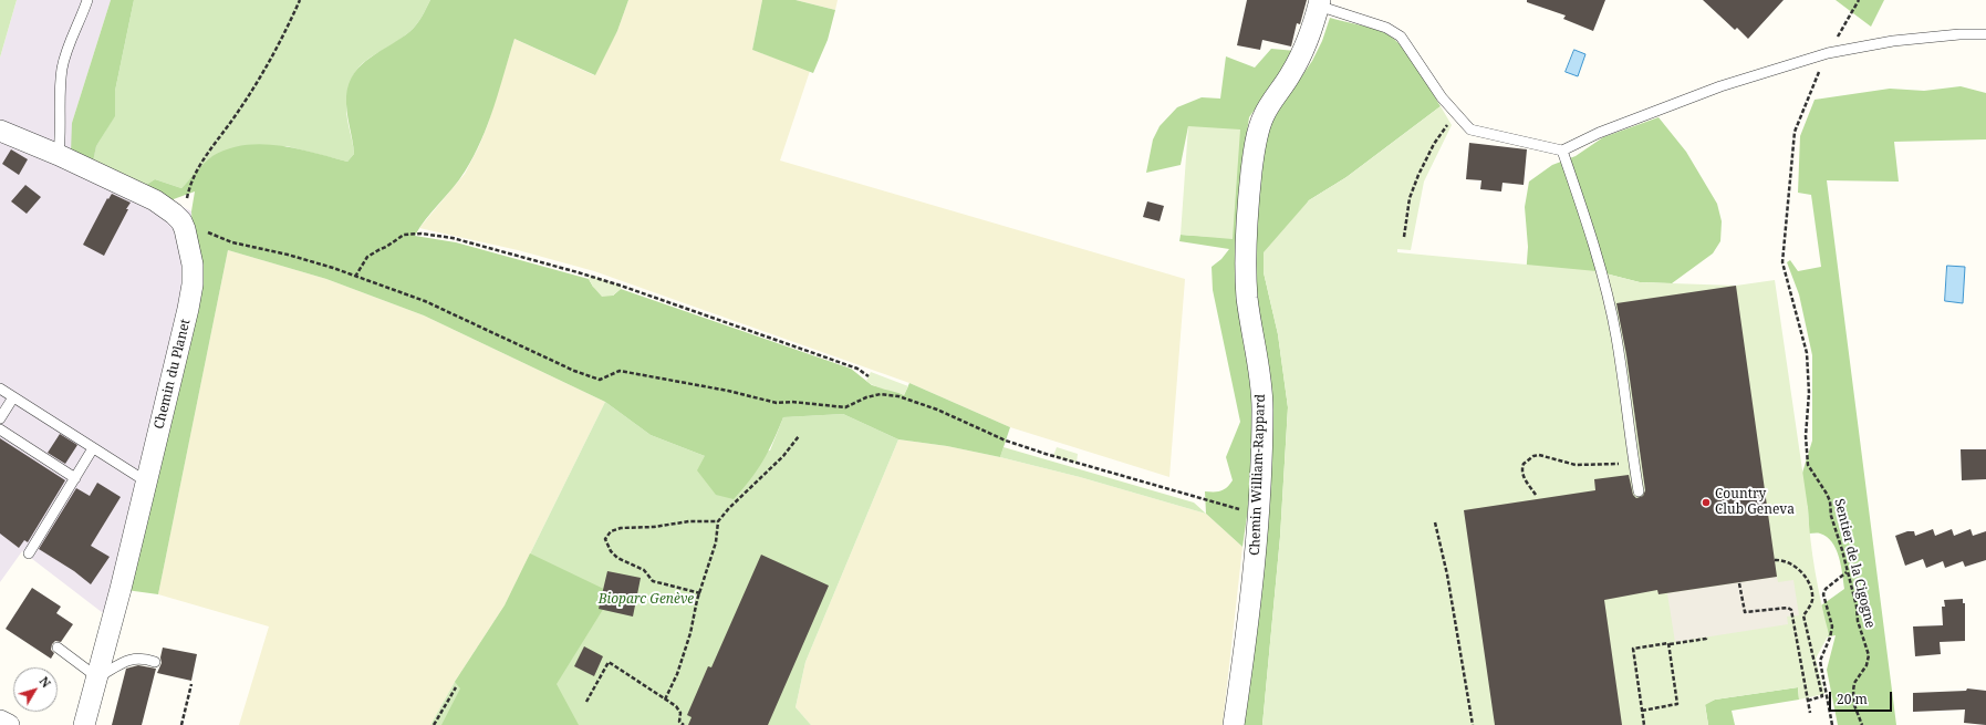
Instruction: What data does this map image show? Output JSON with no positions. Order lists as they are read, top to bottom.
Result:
{
  "streets": {
    "street": ["Chemin du Planet", "Chemin William-Rappard"],
    "path": ["Sentier de la Cigogne"]
  },
  "parks": ["Bioparc Genève"],
  "places": ["Country Club Geneva"],
  "scale_bar": "20 m",
  "north": "top right"
}
